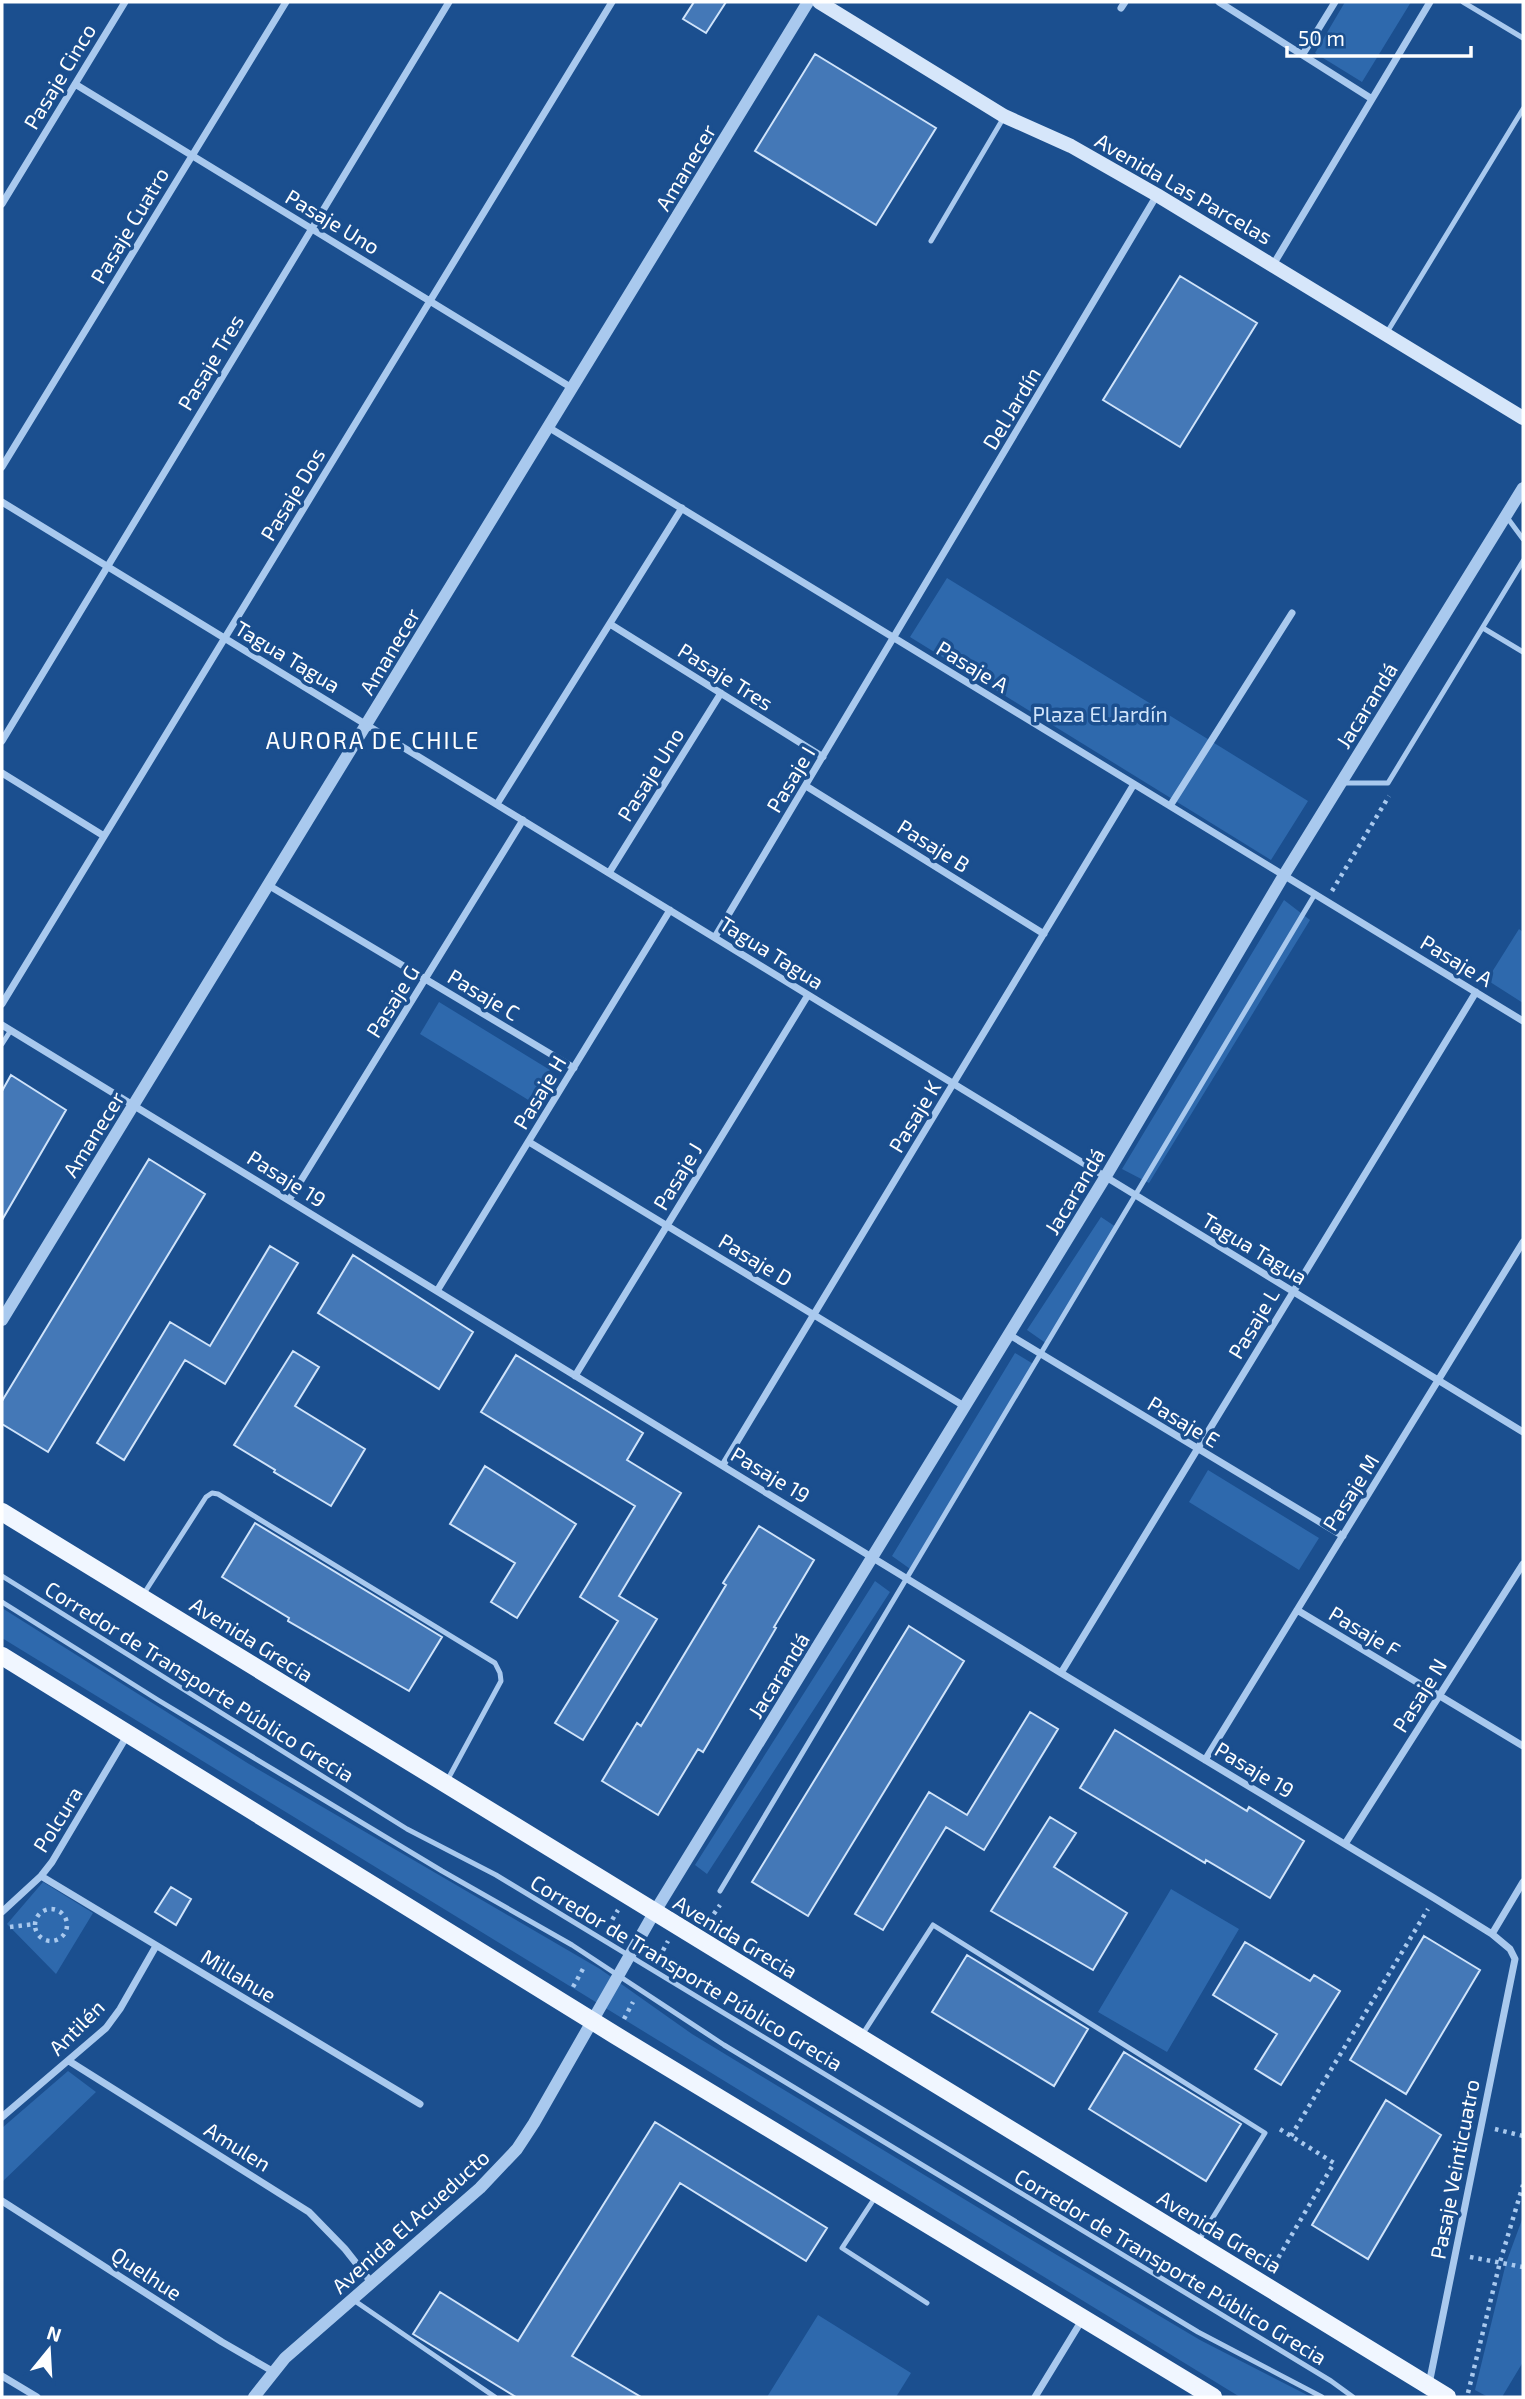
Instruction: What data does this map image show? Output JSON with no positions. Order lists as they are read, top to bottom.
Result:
{
  "streets": {
    "main road": ["Avenida Las Parcelas", "Avenida Grecia"],
    "street": [
      "Pasaje Cinco",
      "Amanecer",
      "Pasaje Uno",
      "Pasaje Cuatro",
      "Pasaje Tres",
      "Del Jardín",
      "Pasaje Dos",
      "Tagua Tagua",
      "Pasaje A",
      "Jacarandá",
      "Pasaje I",
      "Pasaje B",
      "Pasaje C",
      "Pasaje G",
      "Pasaje H",
      "Pasaje K",
      "Pasaje J",
      "Pasaje 19",
      "Pasaje D",
      "Pasaje L",
      "Pasaje E",
      "Pasaje M",
      "Pasaje F",
      "Pasaje N",
      "Polcura",
      "Millahue",
      "Antilén",
      "Amulen",
      "Pasaje Veinticuatro",
      "Avenida El Acueducto",
      "Quelhue"
    ],
    "lane": ["Corredor de Transporte Público Grecia"]
  },
  "crossings": [
    ["Pasaje Cinco", "Pasaje Uno"],
    ["Amanecer", "Pasaje Uno"],
    ["Amanecer", "Tagua Tagua"],
    ["Amanecer", "Pasaje A"],
    ["Amanecer", "Pasaje C"],
    ["Amanecer", "Pasaje 19"],
    ["Avenida Las Parcelas", "Del Jardín"],
    ["Pasaje Uno", "Pasaje Cuatro"],
    ["Pasaje Uno", "Pasaje Tres"],
    ["Pasaje Uno", "Pasaje Dos"],
    ["Pasaje Uno", "Tagua Tagua"],
    ["Pasaje Tres", "Tagua Tagua"],
    ["Pasaje Tres", "Pasaje I"],
    ["Del Jardín", "Pasaje A"],
    ["Del Jardín", "Pasaje I"],
    ["Pasaje Dos", "Tagua Tagua"],
    ["Tagua Tagua", "Jacarandá"],
    ["Tagua Tagua", "Pasaje I"],
    ["Tagua Tagua", "Pasaje G"],
    ["Tagua Tagua", "Pasaje H"],
    ["Tagua Tagua", "Pasaje K"],
    ["Tagua Tagua", "Pasaje J"],
    ["Tagua Tagua", "Pasaje L"],
    ["Tagua Tagua", "Pasaje M"],
    ["Pasaje A", "Jacarandá"],
    ["Pasaje A", "Pasaje I"],
    ["Pasaje A", "Pasaje K"],
    ["Pasaje A", "Pasaje L"],
    ["Jacarandá", "Pasaje 19"],
    ["Jacarandá", "Pasaje D"],
    ["Jacarandá", "Pasaje E"],
    ["Jacarandá", "Avenida Grecia"],
    ["Jacarandá", "Avenida El Acueducto"],
    ["Pasaje I", "Pasaje B"],
    ["Pasaje B", "Pasaje K"],
    ["Pasaje C", "Pasaje G"],
    ["Pasaje C", "Pasaje H"],
    ["Pasaje G", "Pasaje 19"],
    ["Pasaje H", "Pasaje 19"],
    ["Pasaje H", "Pasaje D"],
    ["Pasaje K", "Pasaje 19"],
    ["Pasaje K", "Pasaje D"],
    ["Pasaje J", "Pasaje 19"],
    ["Pasaje J", "Pasaje D"],
    ["Pasaje 19", "Pasaje L"],
    ["Pasaje 19", "Pasaje M"],
    ["Pasaje 19", "Pasaje N"],
    ["Pasaje 19", "Pasaje Veinticuatro"],
    ["Pasaje L", "Pasaje E"],
    ["Pasaje E", "Pasaje M"],
    ["Pasaje M", "Pasaje F"],
    ["Pasaje F", "Pasaje N"],
    ["Avenida Grecia", "Pasaje Veinticuatro"],
    ["Avenida Grecia", "Avenida El Acueducto"],
    ["Corredor de Transporte Público Grecia", "Avenida El Acueducto"],
    ["Polcura", "Millahue"],
    ["Millahue", "Antilén"],
    ["Antilén", "Amulen"],
    ["Amulen", "Avenida El Acueducto"],
    ["Avenida El Acueducto", "Quelhue"]
  ],
  "districts": ["AURORA DE CHILE"],
  "parks": ["Plaza El Jardín"],
  "scale_bar": "50 m",
  "north": "top"
}
